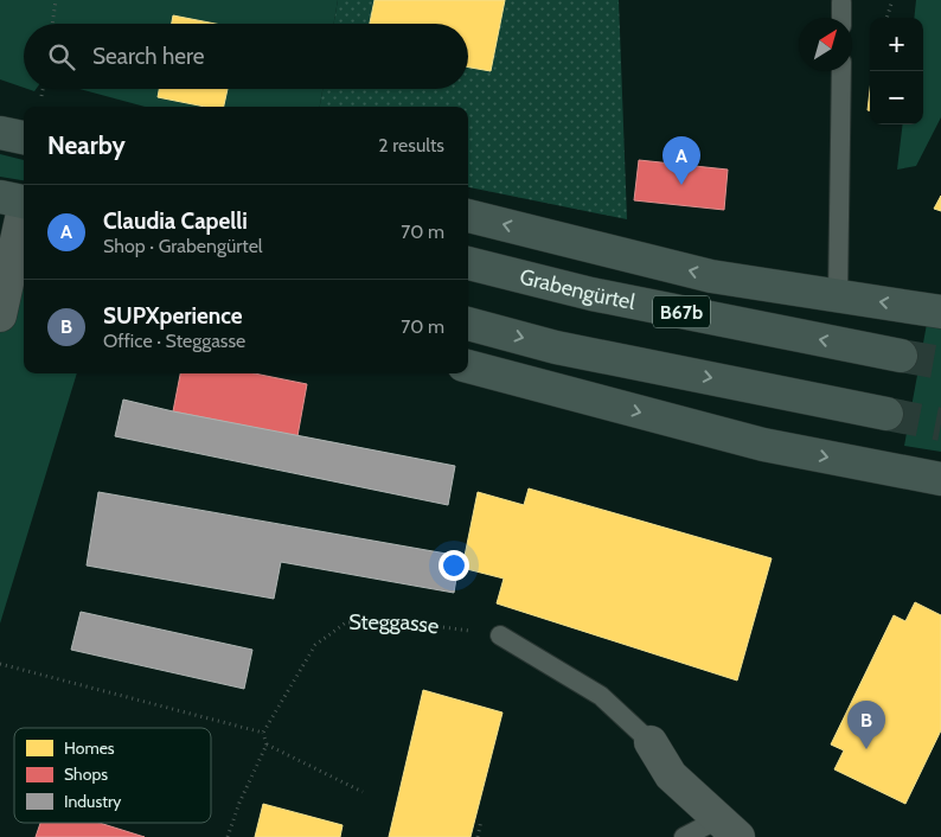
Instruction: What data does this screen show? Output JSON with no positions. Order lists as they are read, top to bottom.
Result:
{
  "streets": {
    "main road": ["Grabengürtel", "B67b"],
    "path": ["Steggasse"]
  },
  "legend": ["Homes", "Shops", "Industry"],
  "north": "top right",
  "page": {
    "map_buttons": ["+", "−"],
    "search": "Search here",
    "heading": ["Nearby", "2 results"],
    "pins": ["A", "B"],
    "list": [
      {
        "mark": "A",
        "name": "Claudia Capelli",
        "note": "Shop · Grabengürtel",
        "value": "70 m"
      },
      {
        "mark": "B",
        "name": "SUPXperience",
        "note": "Office · Steggasse",
        "value": "70 m"
      }
    ]
  }
}
